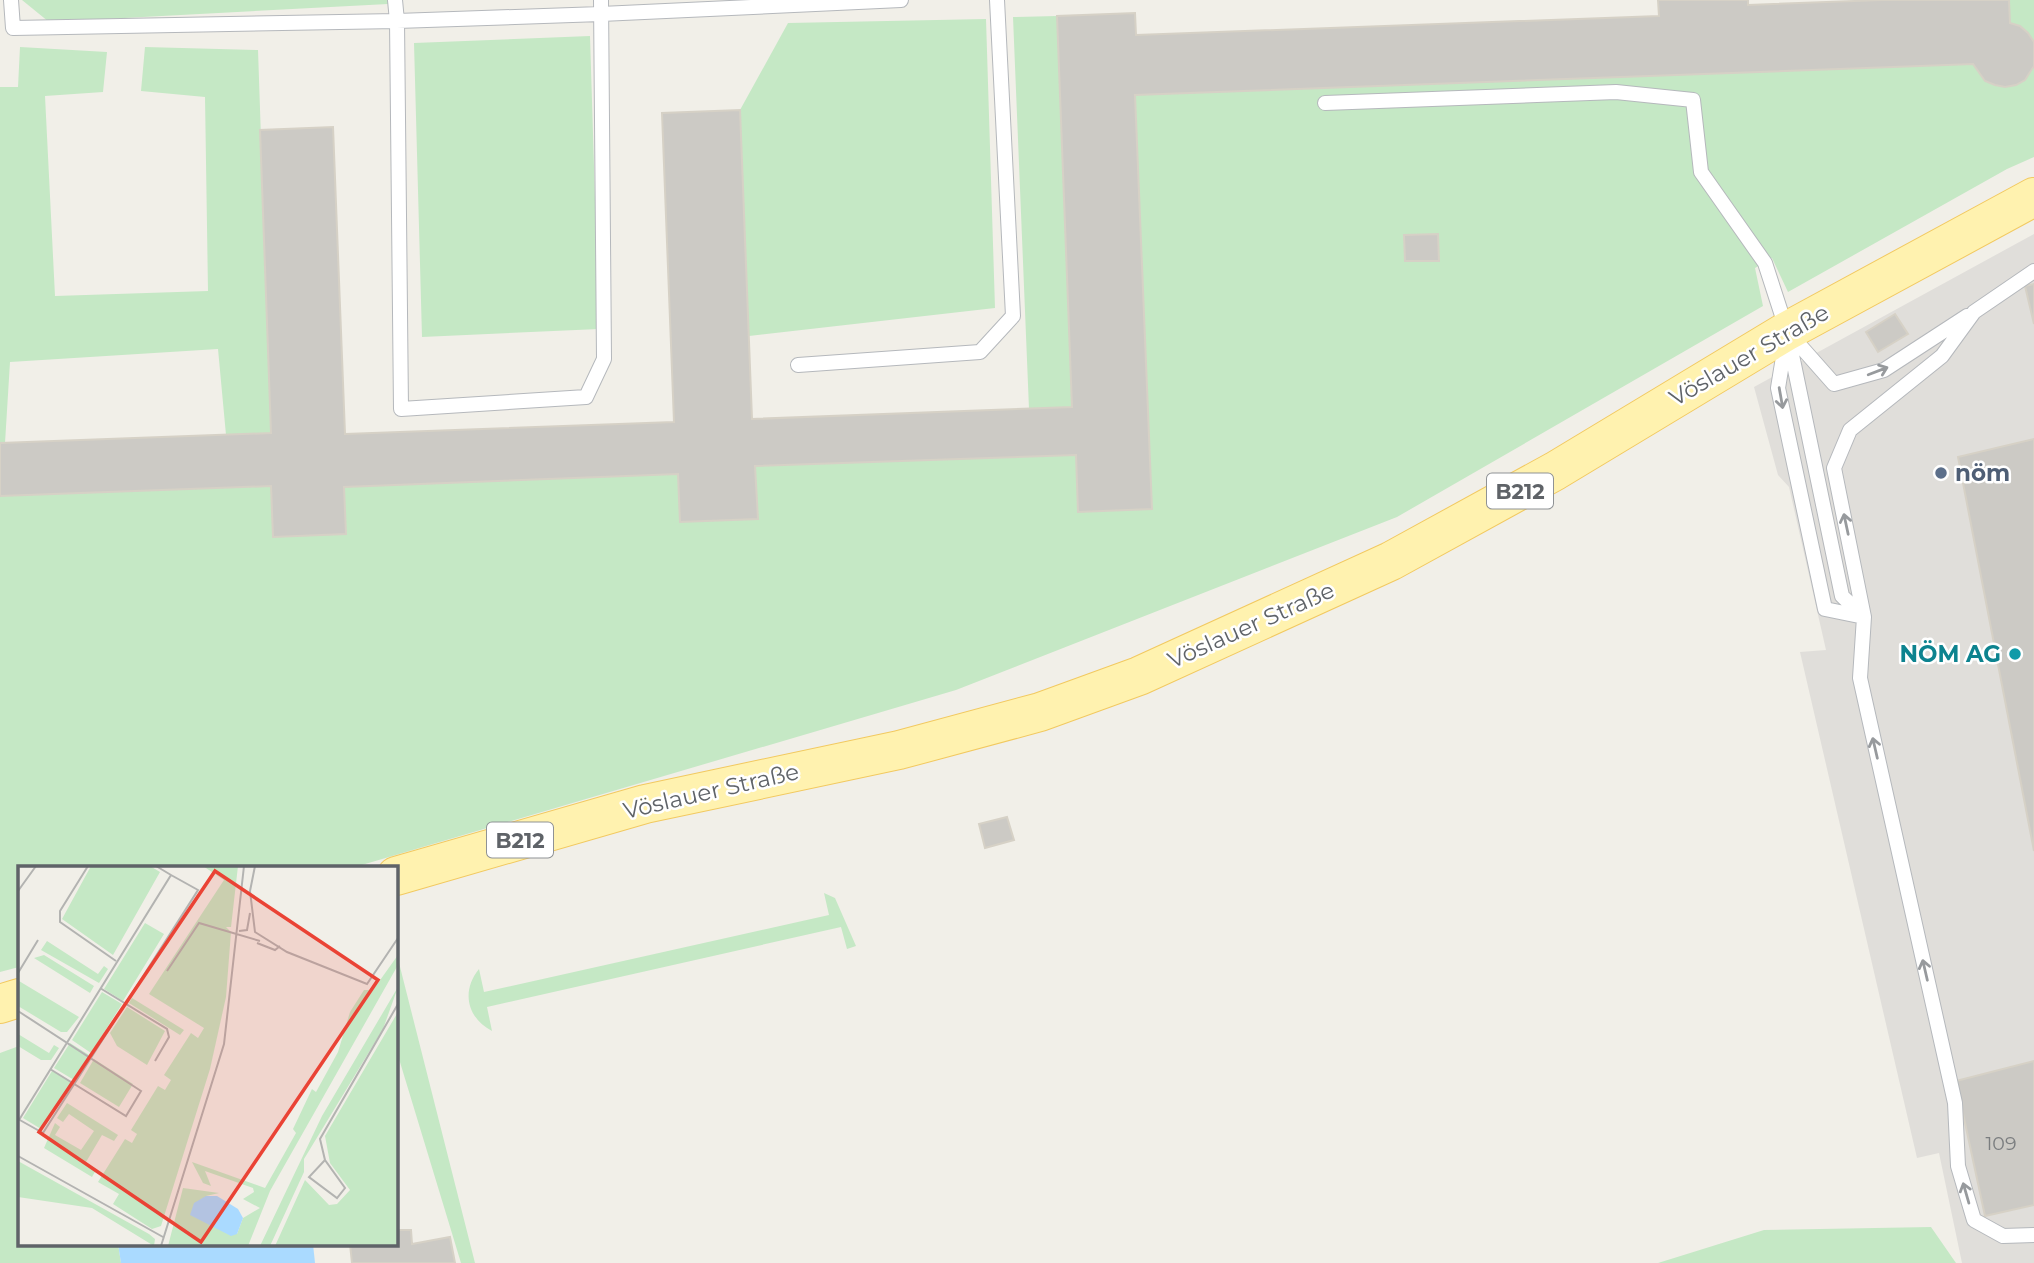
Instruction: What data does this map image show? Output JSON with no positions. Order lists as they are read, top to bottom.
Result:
{
  "streets": {
    "main road": ["Vöslauer Straße", "B212"]
  },
  "places": ["nöm", "NÖM AG"],
  "house_numbers": ["109"]
}
